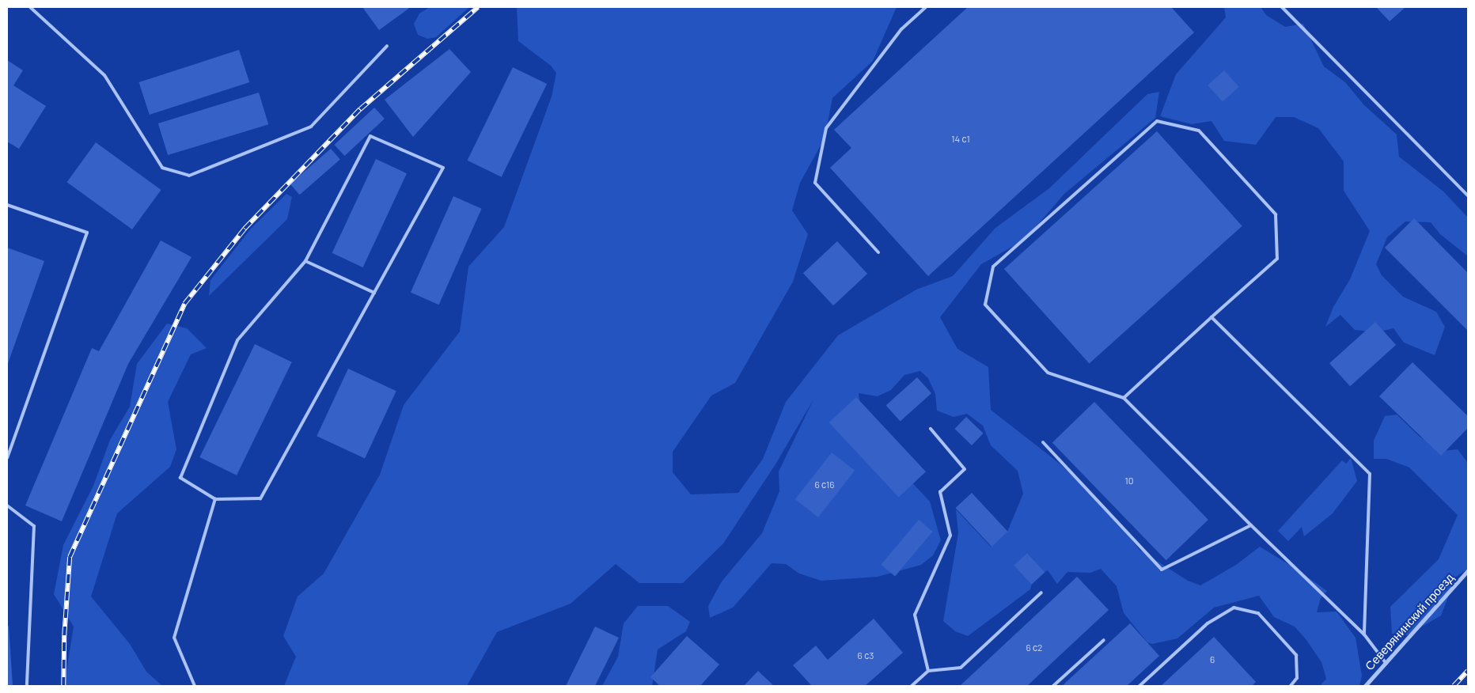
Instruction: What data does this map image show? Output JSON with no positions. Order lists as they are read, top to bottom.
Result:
{
  "streets": {
    "street": ["Северянинский проезд"]
  },
  "house_numbers": [
    "14 с1",
    "10",
    "6 с16",
    "6 с2",
    "6 с3",
    "6"
  ]
}
